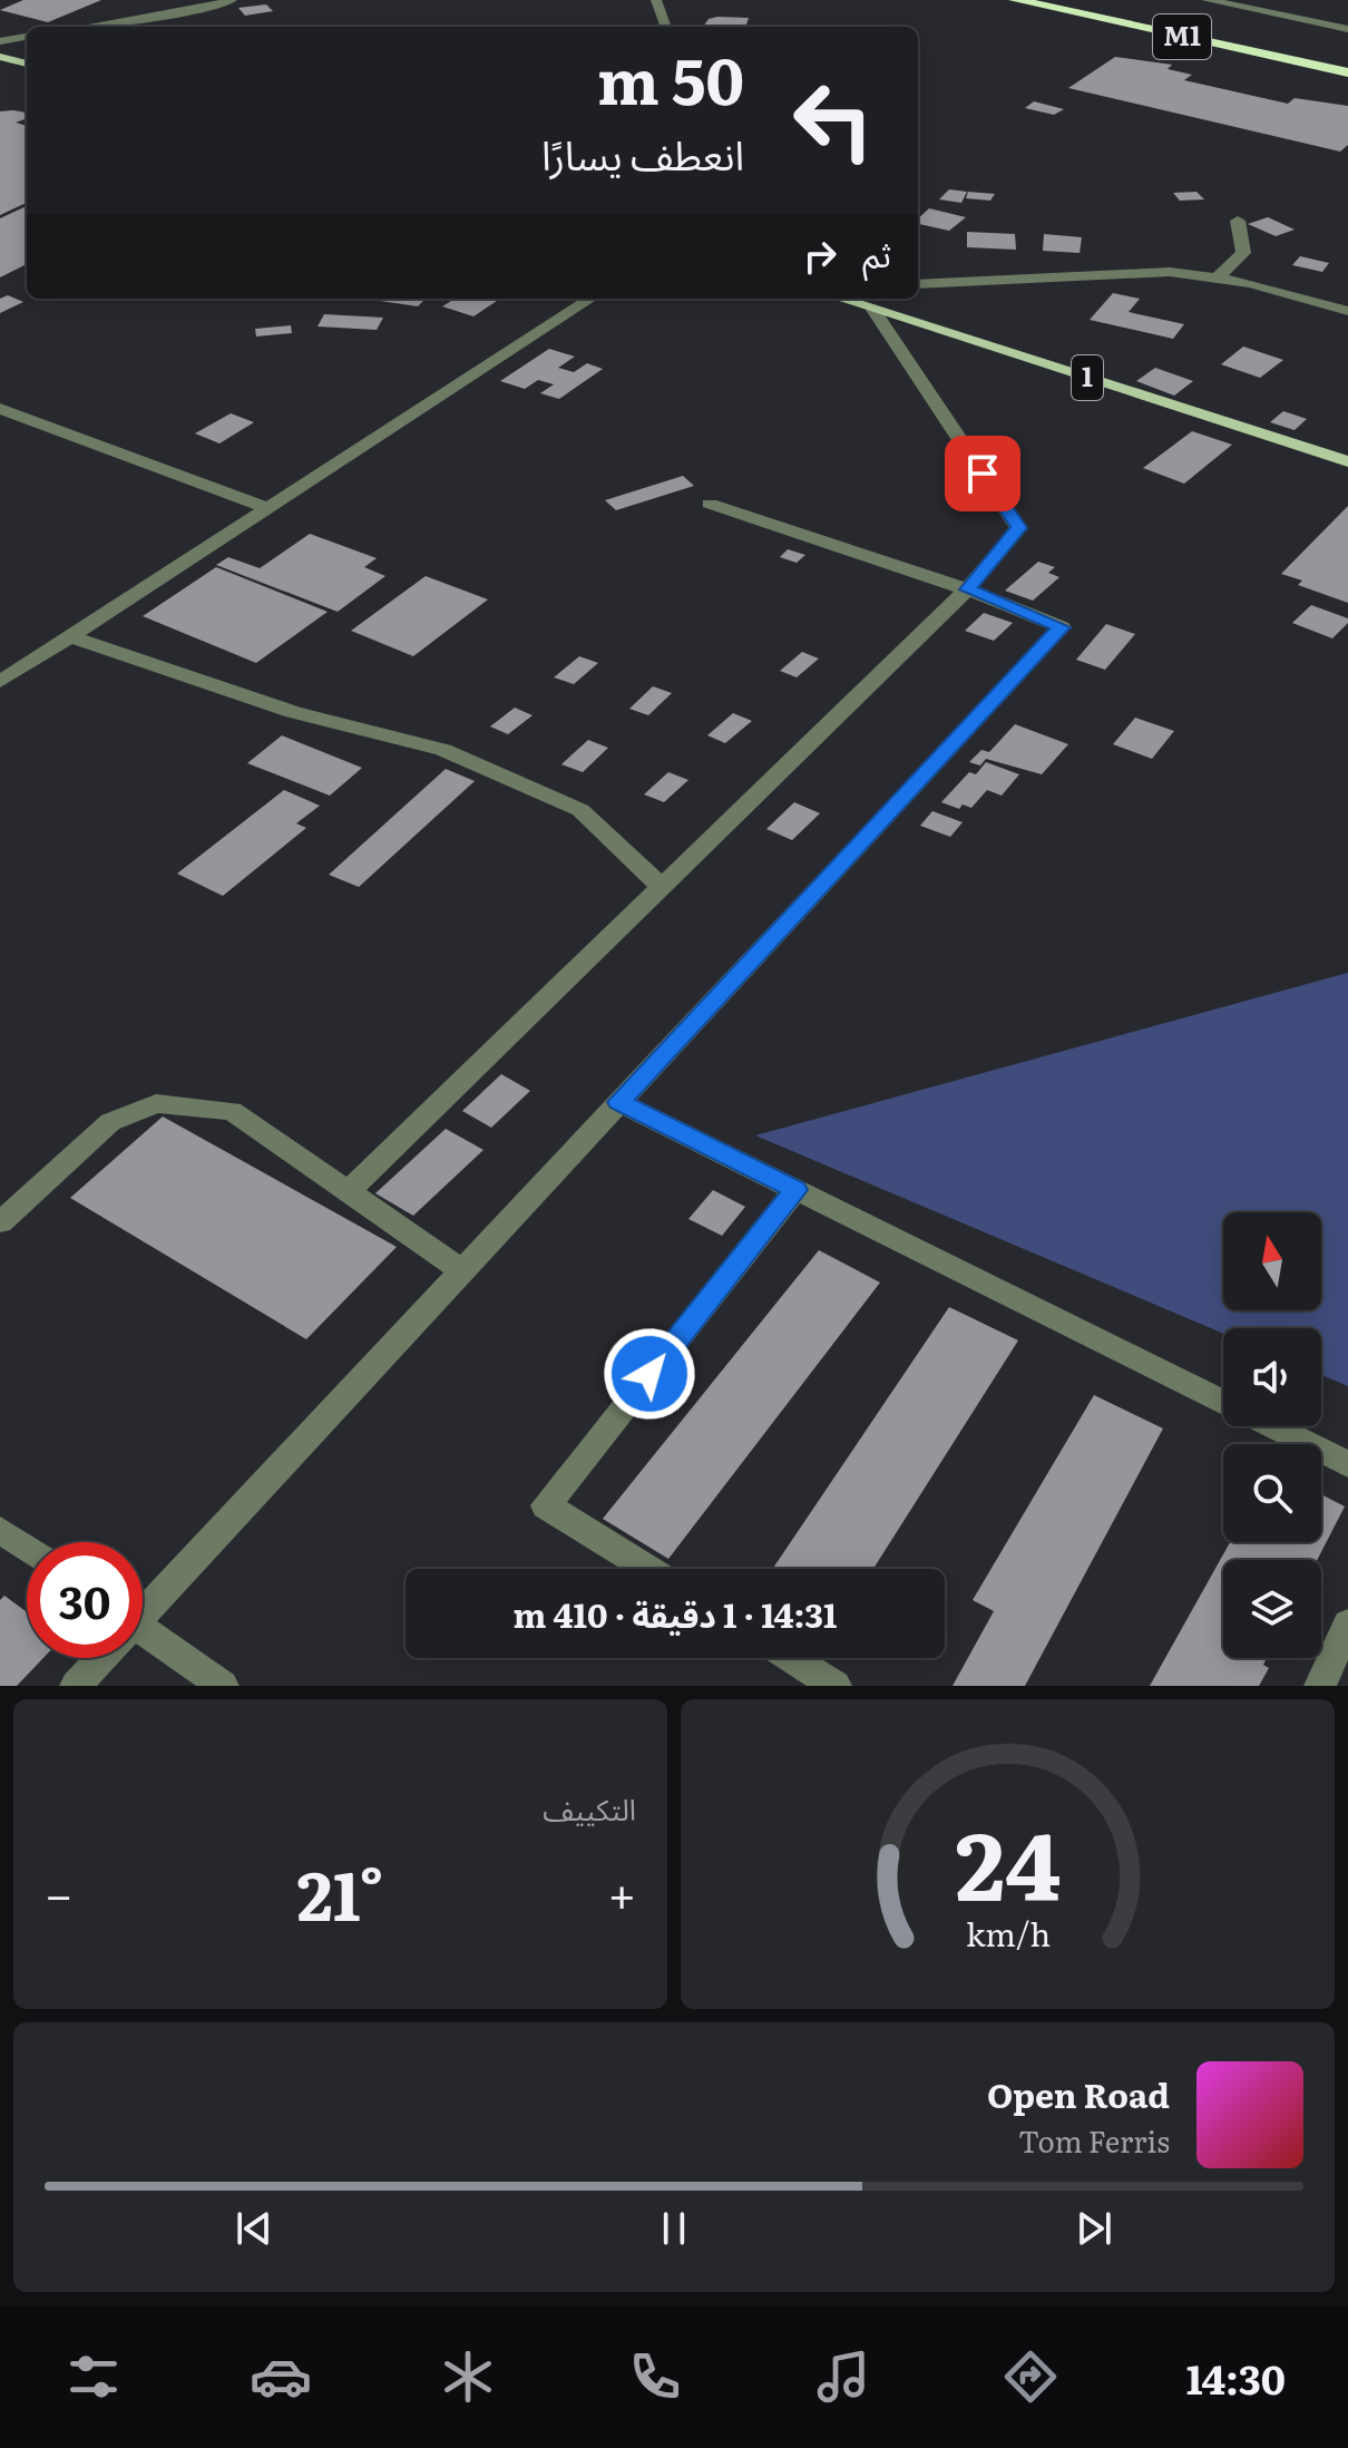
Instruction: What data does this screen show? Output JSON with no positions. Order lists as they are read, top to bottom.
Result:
{
  "streets": {
    "highway": ["M1"],
    "main road": ["1"]
  },
  "north": "top",
  "page": {
    "turn": ["50 m", "انعطف يسارًا"],
    "then": "ثم",
    "limit": "30",
    "trip": "14:31 · 1 دقيقة · 410 m",
    "tile": "التكييف",
    "heat": ["−", "21°", "+"],
    "song": ["Open Road", "Tom Ferris"],
    "tabs": "14:30",
    "gauge": ["24", "km/h"]
  }
}
